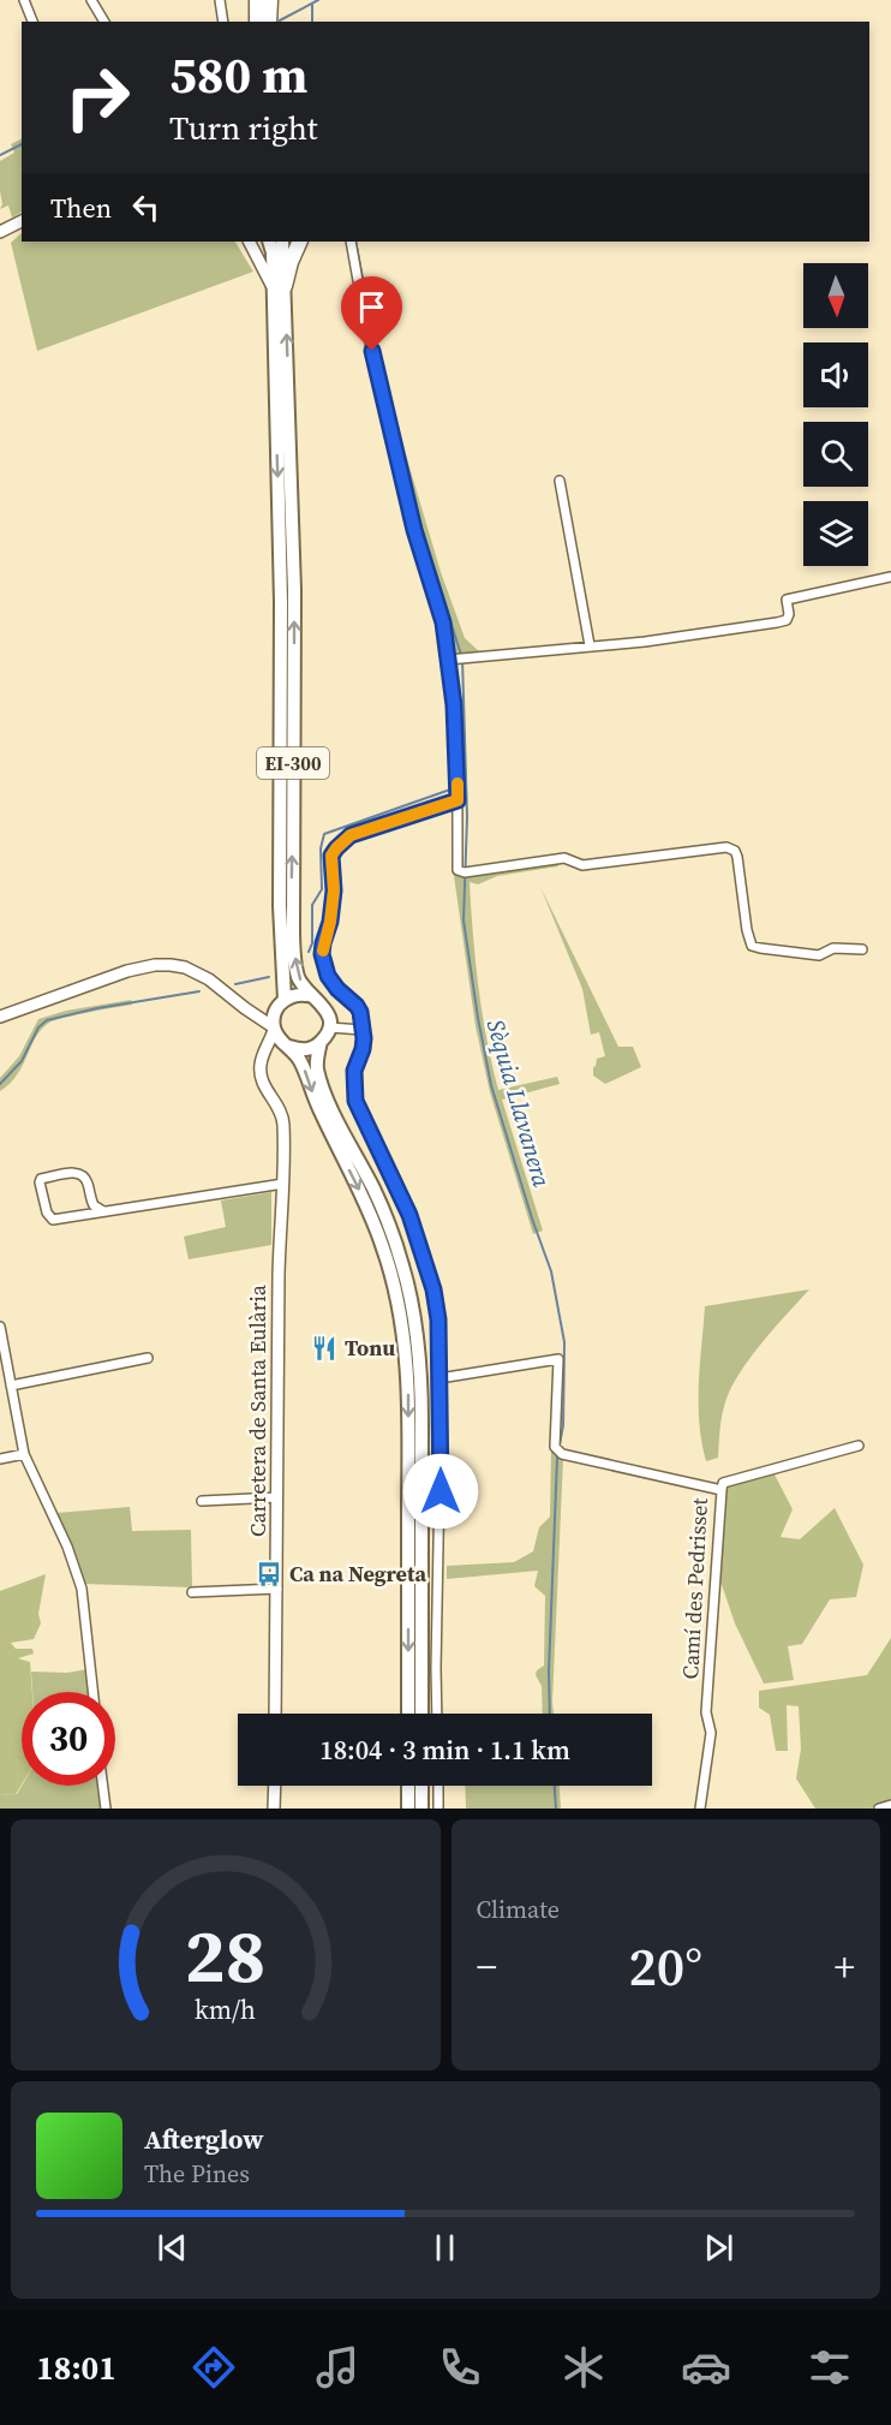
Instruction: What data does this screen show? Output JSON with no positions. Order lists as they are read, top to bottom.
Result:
{
  "streets": {
    "highway": ["EI-300"],
    "street": ["Carretera de Santa Eulària", "Camí des Pedrisset"]
  },
  "water": ["Sèquia Llavanera"],
  "places": {
    "restaurant": ["Tonu"],
    "bus stop": ["Ca na Negreta"]
  },
  "north": "bottom",
  "page": {
    "turn": ["580 m", "Turn right"],
    "then": "Then",
    "limit": "30",
    "trip": "18:04 · 3 min · 1.1 km",
    "tile": "Climate",
    "heat": ["−", "20°", "+"],
    "song": ["Afterglow", "The Pines"],
    "tabs": "18:01",
    "gauge": ["28", "km/h"]
  }
}
